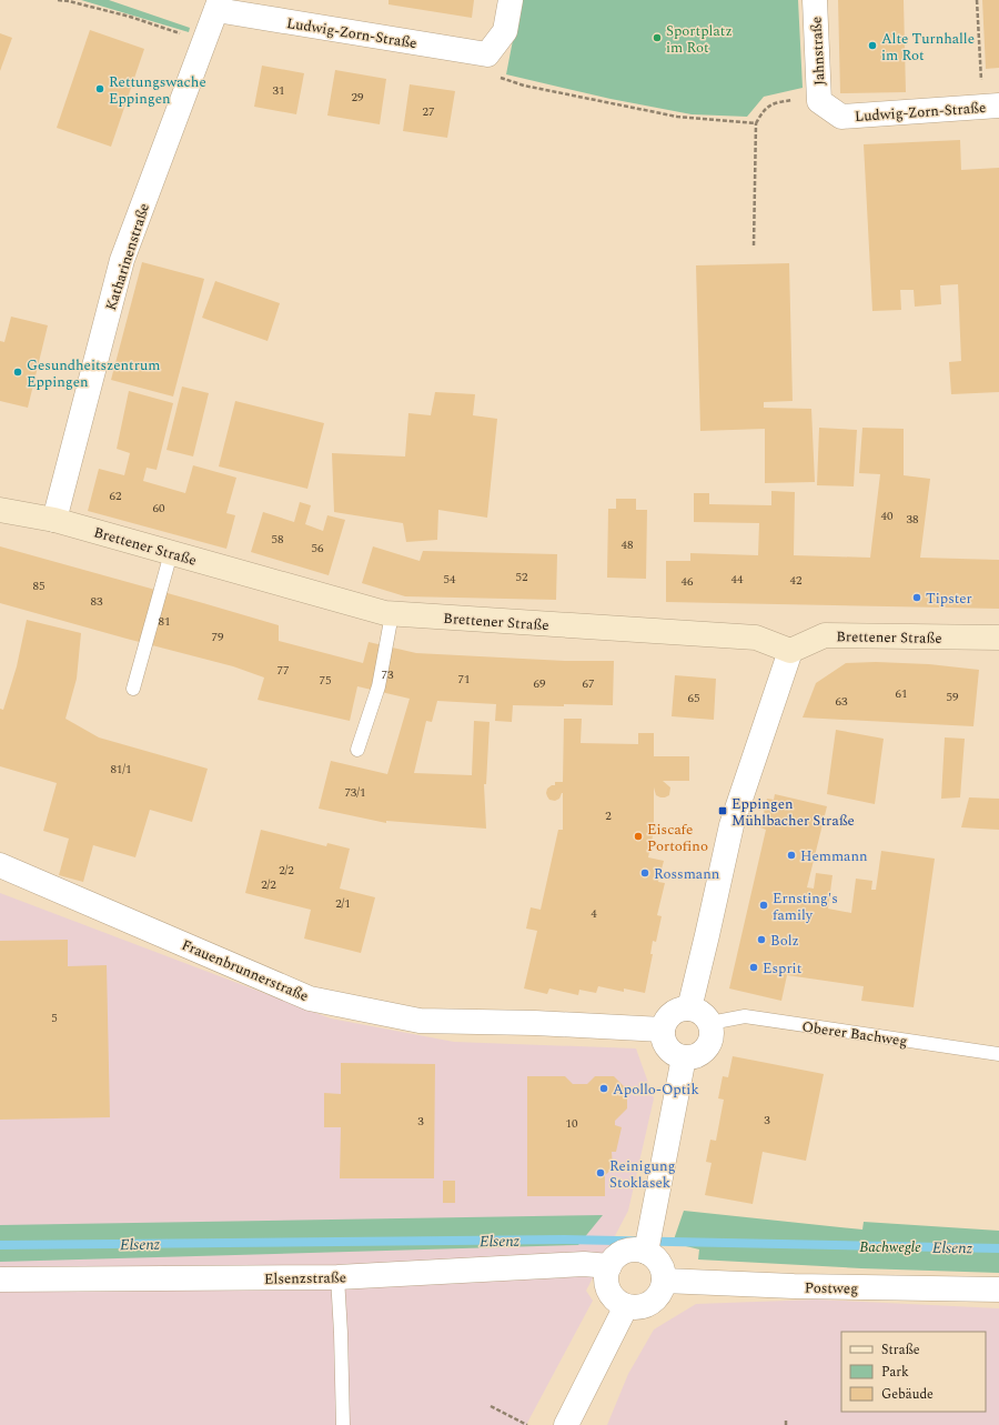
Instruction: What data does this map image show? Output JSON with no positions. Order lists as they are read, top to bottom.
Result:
{
  "streets": {
    "street": [
      "Ludwig-Zorn-Straße",
      "Jahnstraße",
      "Katharinenstraße",
      "Brettener Straße",
      "Frauenbrunnerstraße",
      "Elsenzstraße",
      "Postweg"
    ],
    "lane": ["Oberer Bachweg"]
  },
  "crossings": [
    ["Ludwig-Zorn-Straße", "Jahnstraße"],
    ["Ludwig-Zorn-Straße", "Katharinenstraße"],
    ["Katharinenstraße", "Brettener Straße"],
    ["Frauenbrunnerstraße", "Oberer Bachweg"],
    ["Elsenzstraße", "Postweg"]
  ],
  "water": ["Elsenz"],
  "parks": ["Bachwegle"],
  "places": {
    "other": [
      "Sportplatz im Rot",
      "Alte Turnhalle im Rot",
      "Rettungswache Eppingen",
      "Gesundheitszentrum Eppingen",
      "Tipster",
      "Eiscafe Portofino",
      "Hemmann",
      "Rossmann",
      "Ernsting's family",
      "Bolz",
      "Esprit",
      "Apollo-Optik",
      "Reinigung Stoklasek"
    ],
    "transit": ["Eppingen Mühlbacher Straße"]
  },
  "house_numbers": [
    "31",
    "29",
    "27",
    "62",
    "60",
    "40",
    "38",
    "58",
    "48",
    "56",
    "52",
    "54",
    "44",
    "42",
    "46",
    "85",
    "83",
    "81",
    "79",
    "77",
    "73",
    "71",
    "75",
    "69",
    "67",
    "61",
    "59",
    "65",
    "63",
    "81/1",
    "73/1",
    "2",
    "2/2",
    "2/2",
    "2/1",
    "4",
    "5",
    "3",
    "3",
    "10"
  ],
  "legend": ["Straße", "Park", "Gebäude"]
}
